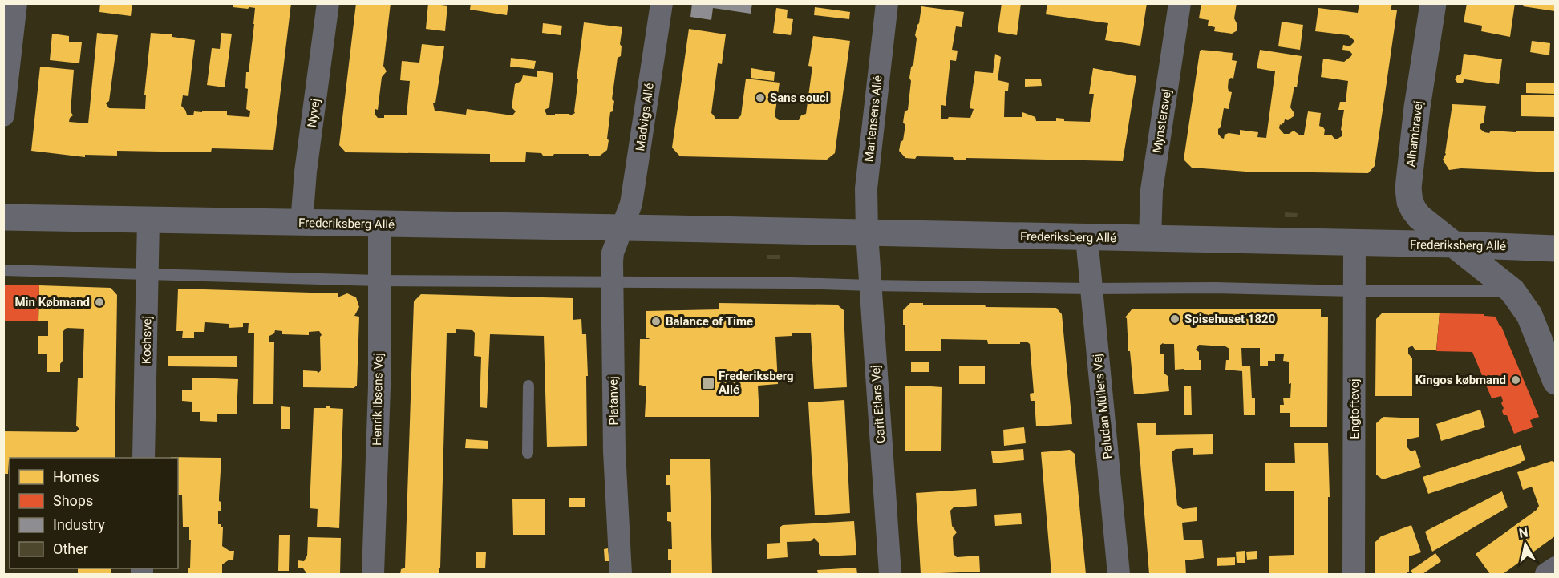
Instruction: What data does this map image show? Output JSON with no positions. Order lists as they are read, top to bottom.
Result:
{
  "streets": {
    "street": [
      "Nyvej",
      "Madvigs Allé",
      "Martensens Allé",
      "Mynstersvej",
      "Alhambravej",
      "Frederiksberg Allé",
      "Kochsvej",
      "Henrik Ibsens Vej",
      "Platanvej",
      "Carit Etlars Vej",
      "Paludan Müllers Vej",
      "Engtoftevej"
    ]
  },
  "crossings": [
    ["Nyvej", "Frederiksberg Allé"],
    ["Madvigs Allé", "Frederiksberg Allé"],
    ["Madvigs Allé", "Platanvej"],
    ["Martensens Allé", "Frederiksberg Allé"],
    ["Martensens Allé", "Carit Etlars Vej"],
    ["Mynstersvej", "Frederiksberg Allé"],
    ["Alhambravej", "Frederiksberg Allé"],
    ["Frederiksberg Allé", "Kochsvej"],
    ["Frederiksberg Allé", "Henrik Ibsens Vej"],
    ["Frederiksberg Allé", "Platanvej"],
    ["Frederiksberg Allé", "Carit Etlars Vej"],
    ["Frederiksberg Allé", "Paludan Müllers Vej"],
    ["Frederiksberg Allé", "Engtoftevej"]
  ],
  "places": {
    "other": [
      "Sans souci",
      "Min Købmand",
      "Spisehuset 1820",
      "Balance of Time",
      "Kingos købmand"
    ],
    "transit": ["Frederiksberg Allé"]
  },
  "legend": [
    "Homes",
    "Shops",
    "Industry",
    "Other"
  ],
  "north": "top"
}
